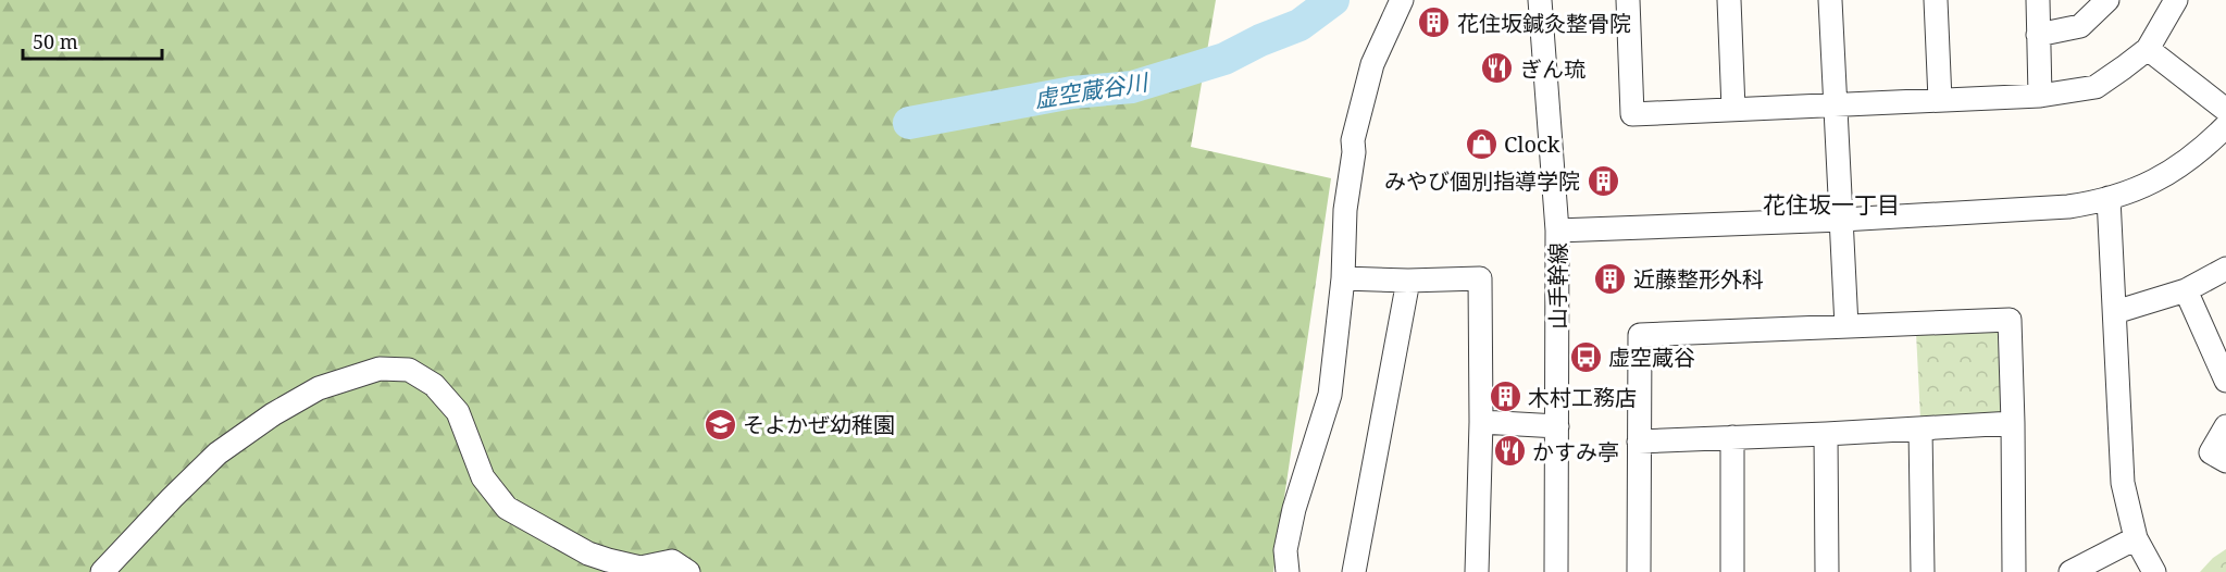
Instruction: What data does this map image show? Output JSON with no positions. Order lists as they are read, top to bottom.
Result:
{
  "streets": {
    "street": ["山手幹線"]
  },
  "districts": ["花住坂一丁目"],
  "water": ["虚空蔵谷川"],
  "places": {
    "building": [
      "花住坂鍼灸整骨院",
      "みやび個別指導学院",
      "近藤整形外科",
      "木村工務店"
    ],
    "restaurant": ["ぎん琉", "かすみ亭"],
    "shop": ["Clock"],
    "bus stop": ["虚空蔵谷"],
    "school or university": ["そよかぜ幼稚園"]
  },
  "scale_bar": "50 m"
}
